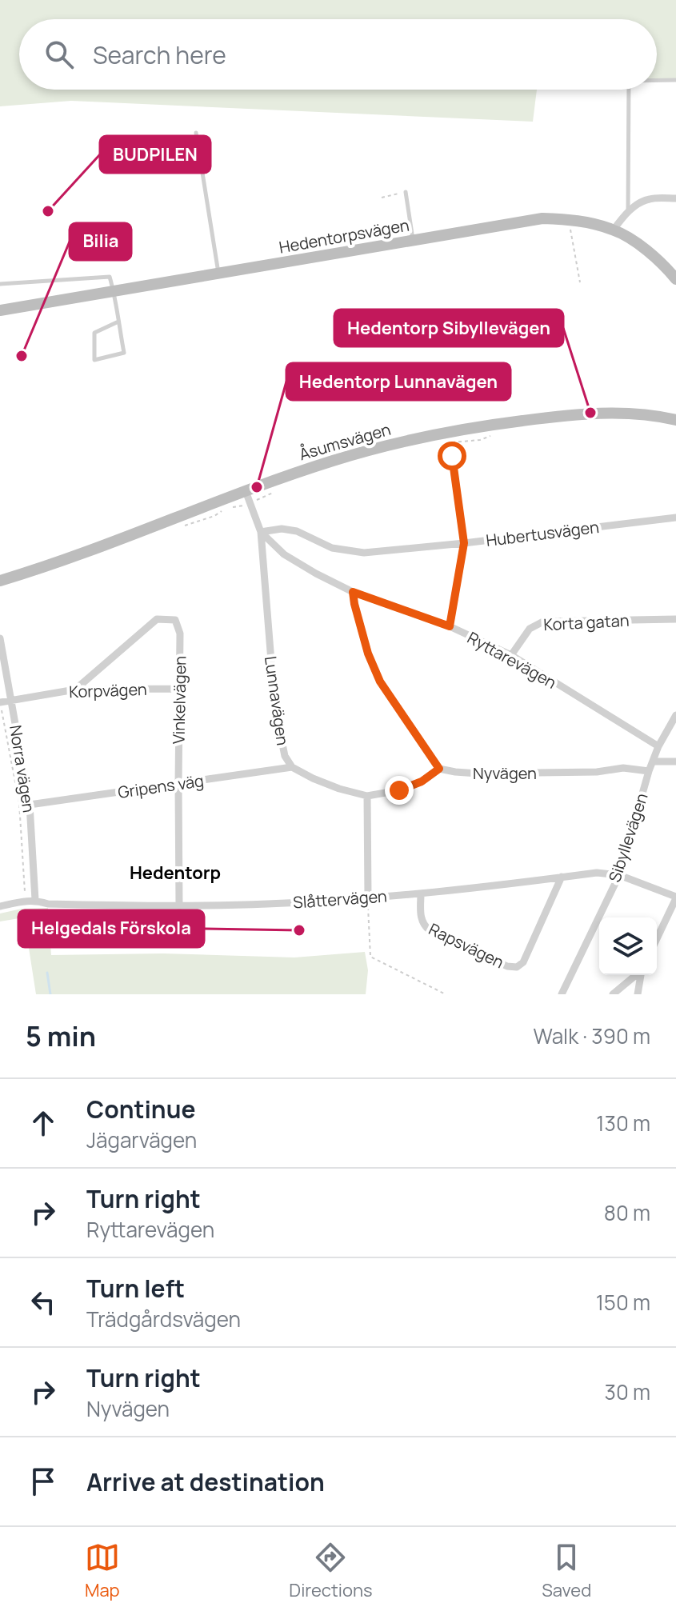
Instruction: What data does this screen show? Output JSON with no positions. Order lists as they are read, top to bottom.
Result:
{
  "streets": {
    "street": [
      "Hedentorpsvägen",
      "Åsumsvägen",
      "Hubertusvägen",
      "Korta gatan",
      "Ryttarevägen",
      "Korpvägen",
      "Vinkelvägen",
      "Lunnavägen",
      "Norra vägen",
      "Nyvägen",
      "Gripens väg",
      "Sibyllevägen",
      "Slåttervägen",
      "Rapsvägen"
    ]
  },
  "crossings": [
    ["Åsumsvägen", "Lunnavägen"],
    ["Hubertusvägen", "Ryttarevägen"],
    ["Hubertusvägen", "Lunnavägen"],
    ["Korta gatan", "Ryttarevägen"],
    ["Ryttarevägen", "Lunnavägen"],
    ["Ryttarevägen", "Sibyllevägen"],
    ["Korpvägen", "Vinkelvägen"],
    ["Korpvägen", "Norra vägen"],
    ["Vinkelvägen", "Gripens väg"],
    ["Vinkelvägen", "Slåttervägen"],
    ["Lunnavägen", "Gripens väg"],
    ["Norra vägen", "Gripens väg"],
    ["Norra vägen", "Slåttervägen"],
    ["Nyvägen", "Sibyllevägen"],
    ["Sibyllevägen", "Slåttervägen"],
    ["Slåttervägen", "Rapsvägen"]
  ],
  "districts": ["Hedentorp"],
  "places": [
    "BUDPILEN",
    "Bilia",
    "Hedentorp Sibyllevägen",
    "Hedentorp Lunnavägen",
    "Helgedals Förskola"
  ],
  "page": {
    "search": "Search here",
    "heading": ["5 min", "Walk · 390 m"],
    "list": [
      ["Continue", "Jägarvägen", "130 m"],
      ["Turn right", "Ryttarevägen", "80 m"],
      ["Turn left", "Trädgårdsvägen", "150 m"],
      ["Turn right", "Nyvägen", "30 m"],
      "Arrive at destination"
    ],
    "nav": ["Map", "Directions", "Saved"]
  }
}
